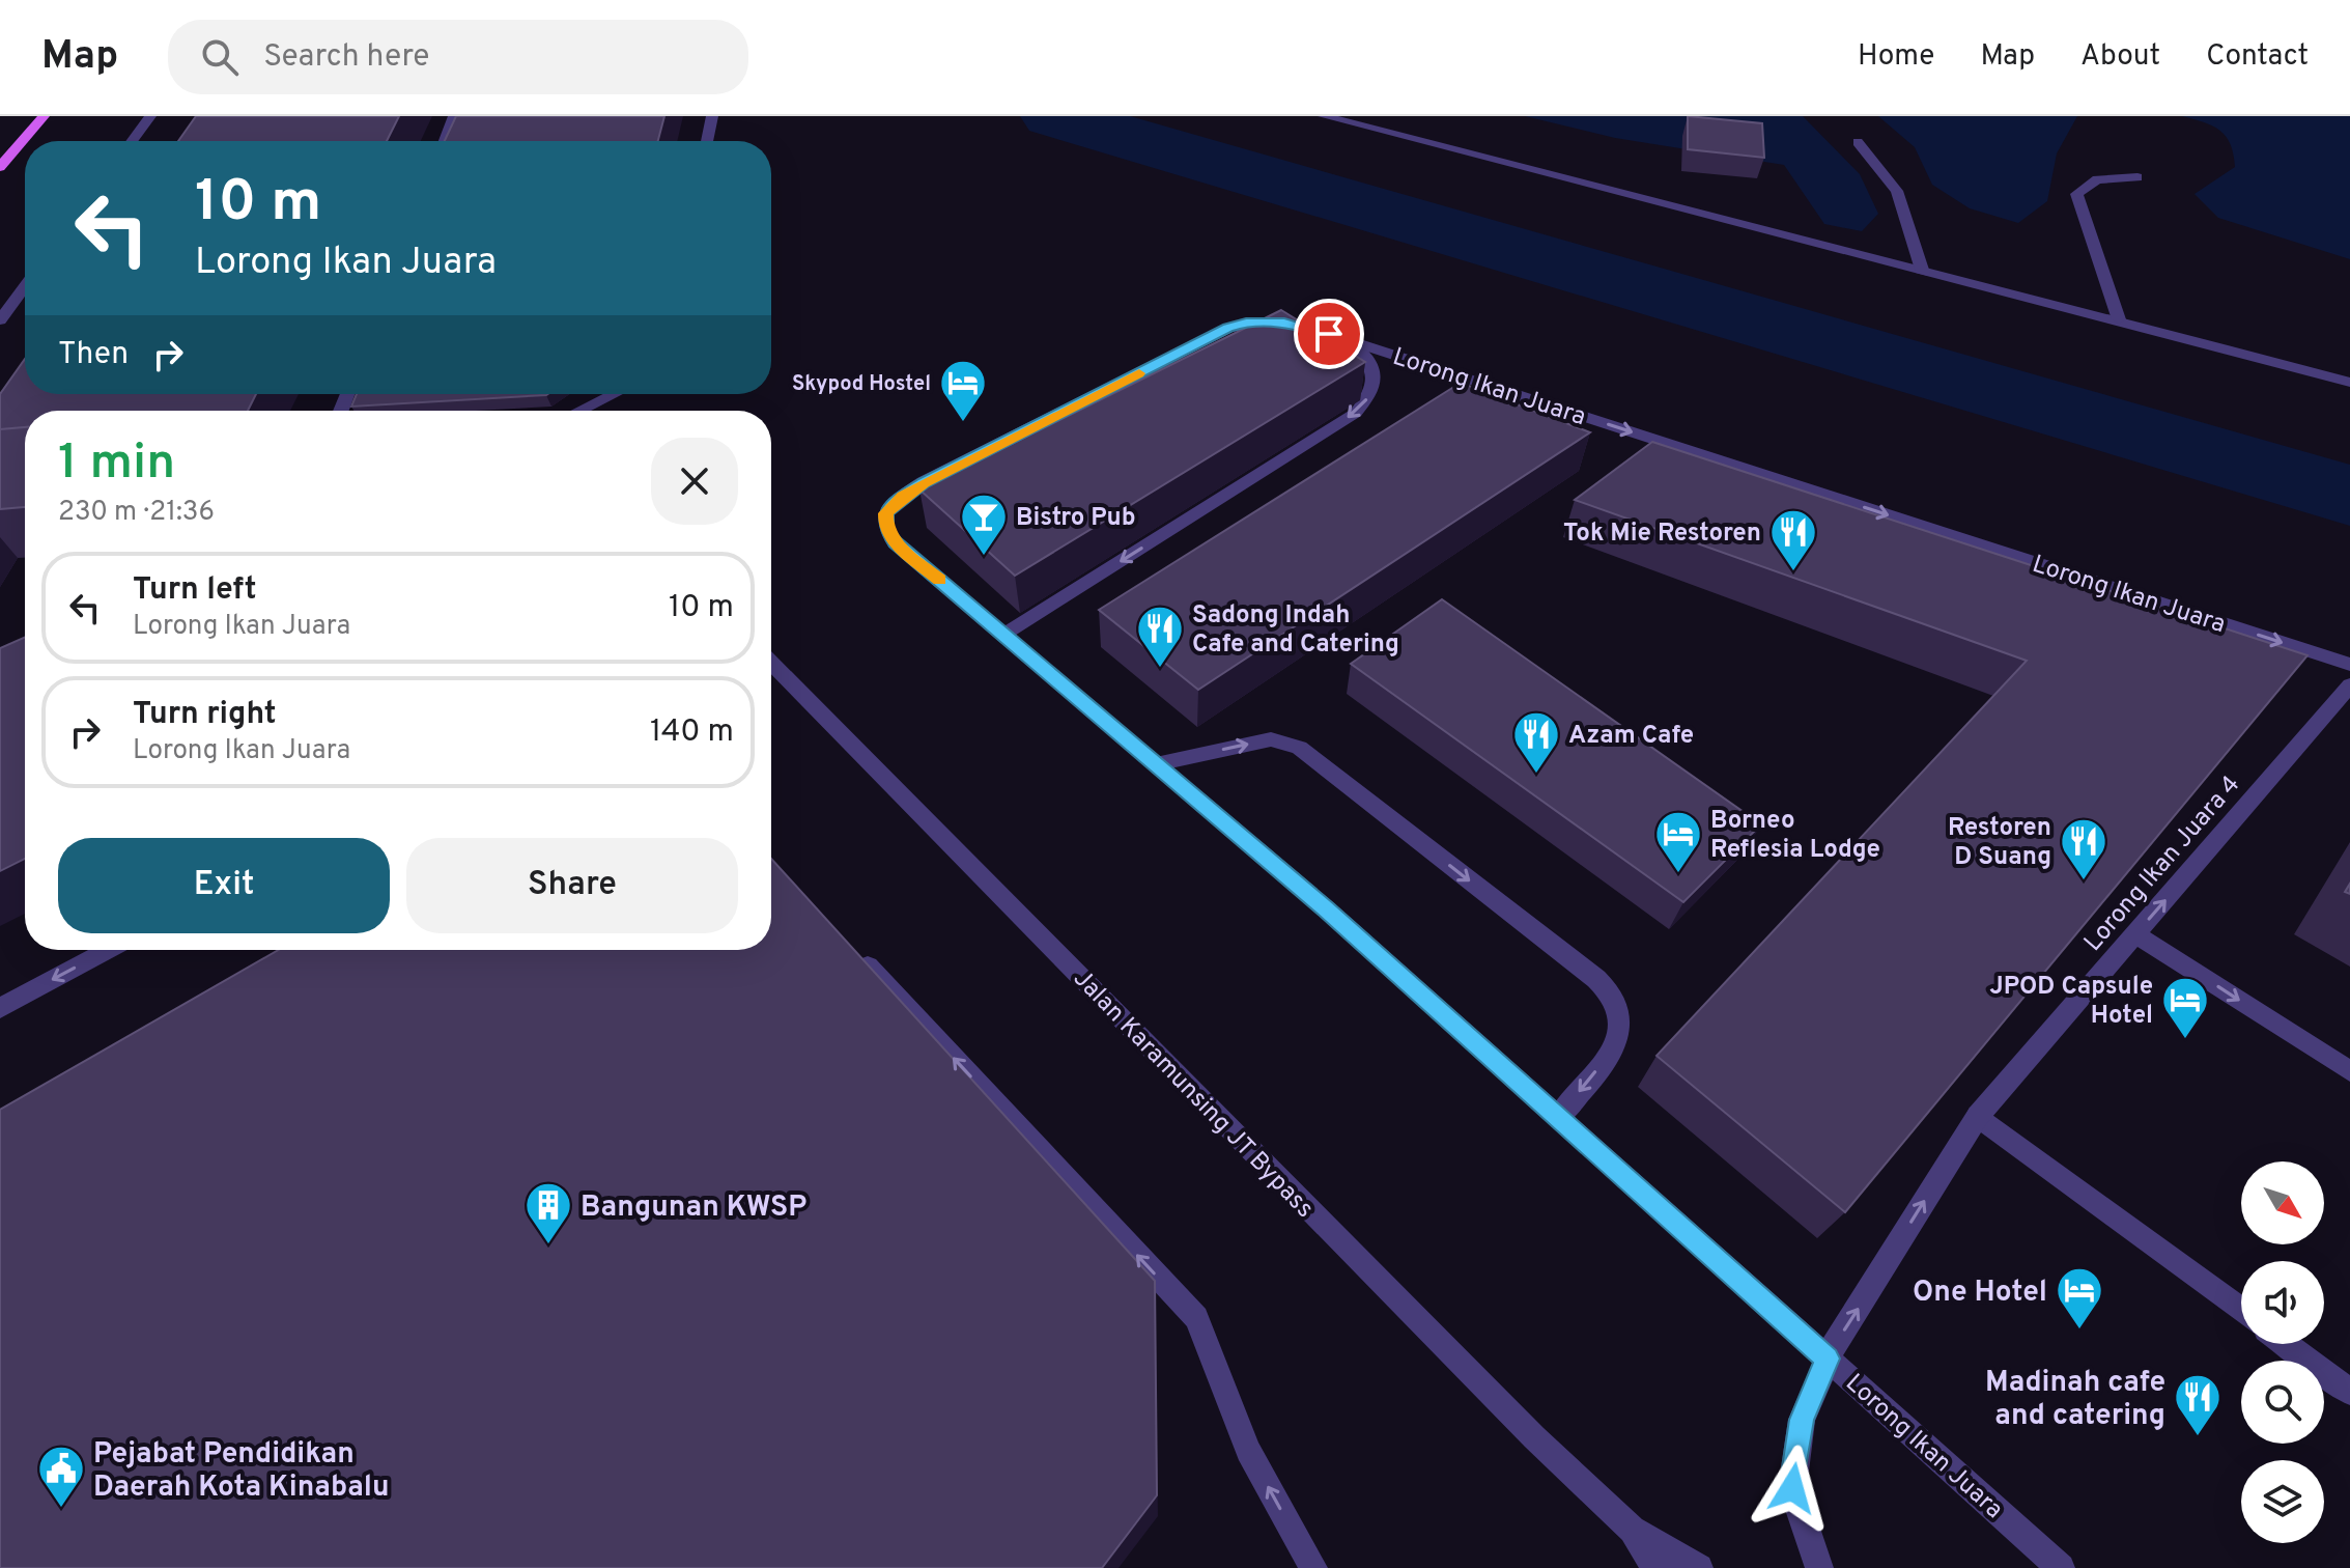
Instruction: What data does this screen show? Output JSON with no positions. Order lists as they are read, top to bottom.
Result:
{
  "streets": {
    "street": ["Lorong Ikan Juara", "Lorong Ikan Juara 4", "Jalan Karamunsing JT Bypass"]
  },
  "crossings": [
    ["Lorong Ikan Juara", "Lorong Ikan Juara 4"]
  ],
  "one_way": ["Lorong Ikan Juara 4"],
  "places": {
    "hotel": [
      "Skypod Hostel",
      "Borneo Reflesia Lodge",
      "JPOD Capsule Hotel",
      "One Hotel"
    ],
    "bar": ["Bistro Pub"],
    "restaurant": [
      "Tok Mie Restoren",
      "Sadong Indah Cafe and Catering",
      "Azam Cafe",
      "Restoren D Suang",
      "Madinah cafe and catering"
    ],
    "building": ["Bangunan KWSP"],
    "public building": ["Pejabat Pendidikan Daerah Kota Kinabalu"]
  },
  "north": "bottom right",
  "page": {
    "header": "Map",
    "search": "Search here",
    "nav": [
      "Home",
      "Map",
      "About",
      "Contact"
    ],
    "turn": ["10 m", "Lorong Ikan Juara"],
    "then": "Then",
    "heading": ["1 min", "230 m · 21:36"],
    "list": [
      {
        "name": "Turn left",
        "note": "Lorong Ikan Juara",
        "value": "10 m"
      },
      {
        "name": "Turn right",
        "note": "Lorong Ikan Juara",
        "value": "140 m"
      }
    ],
    "buttons": ["Exit", "Share"]
  }
}
